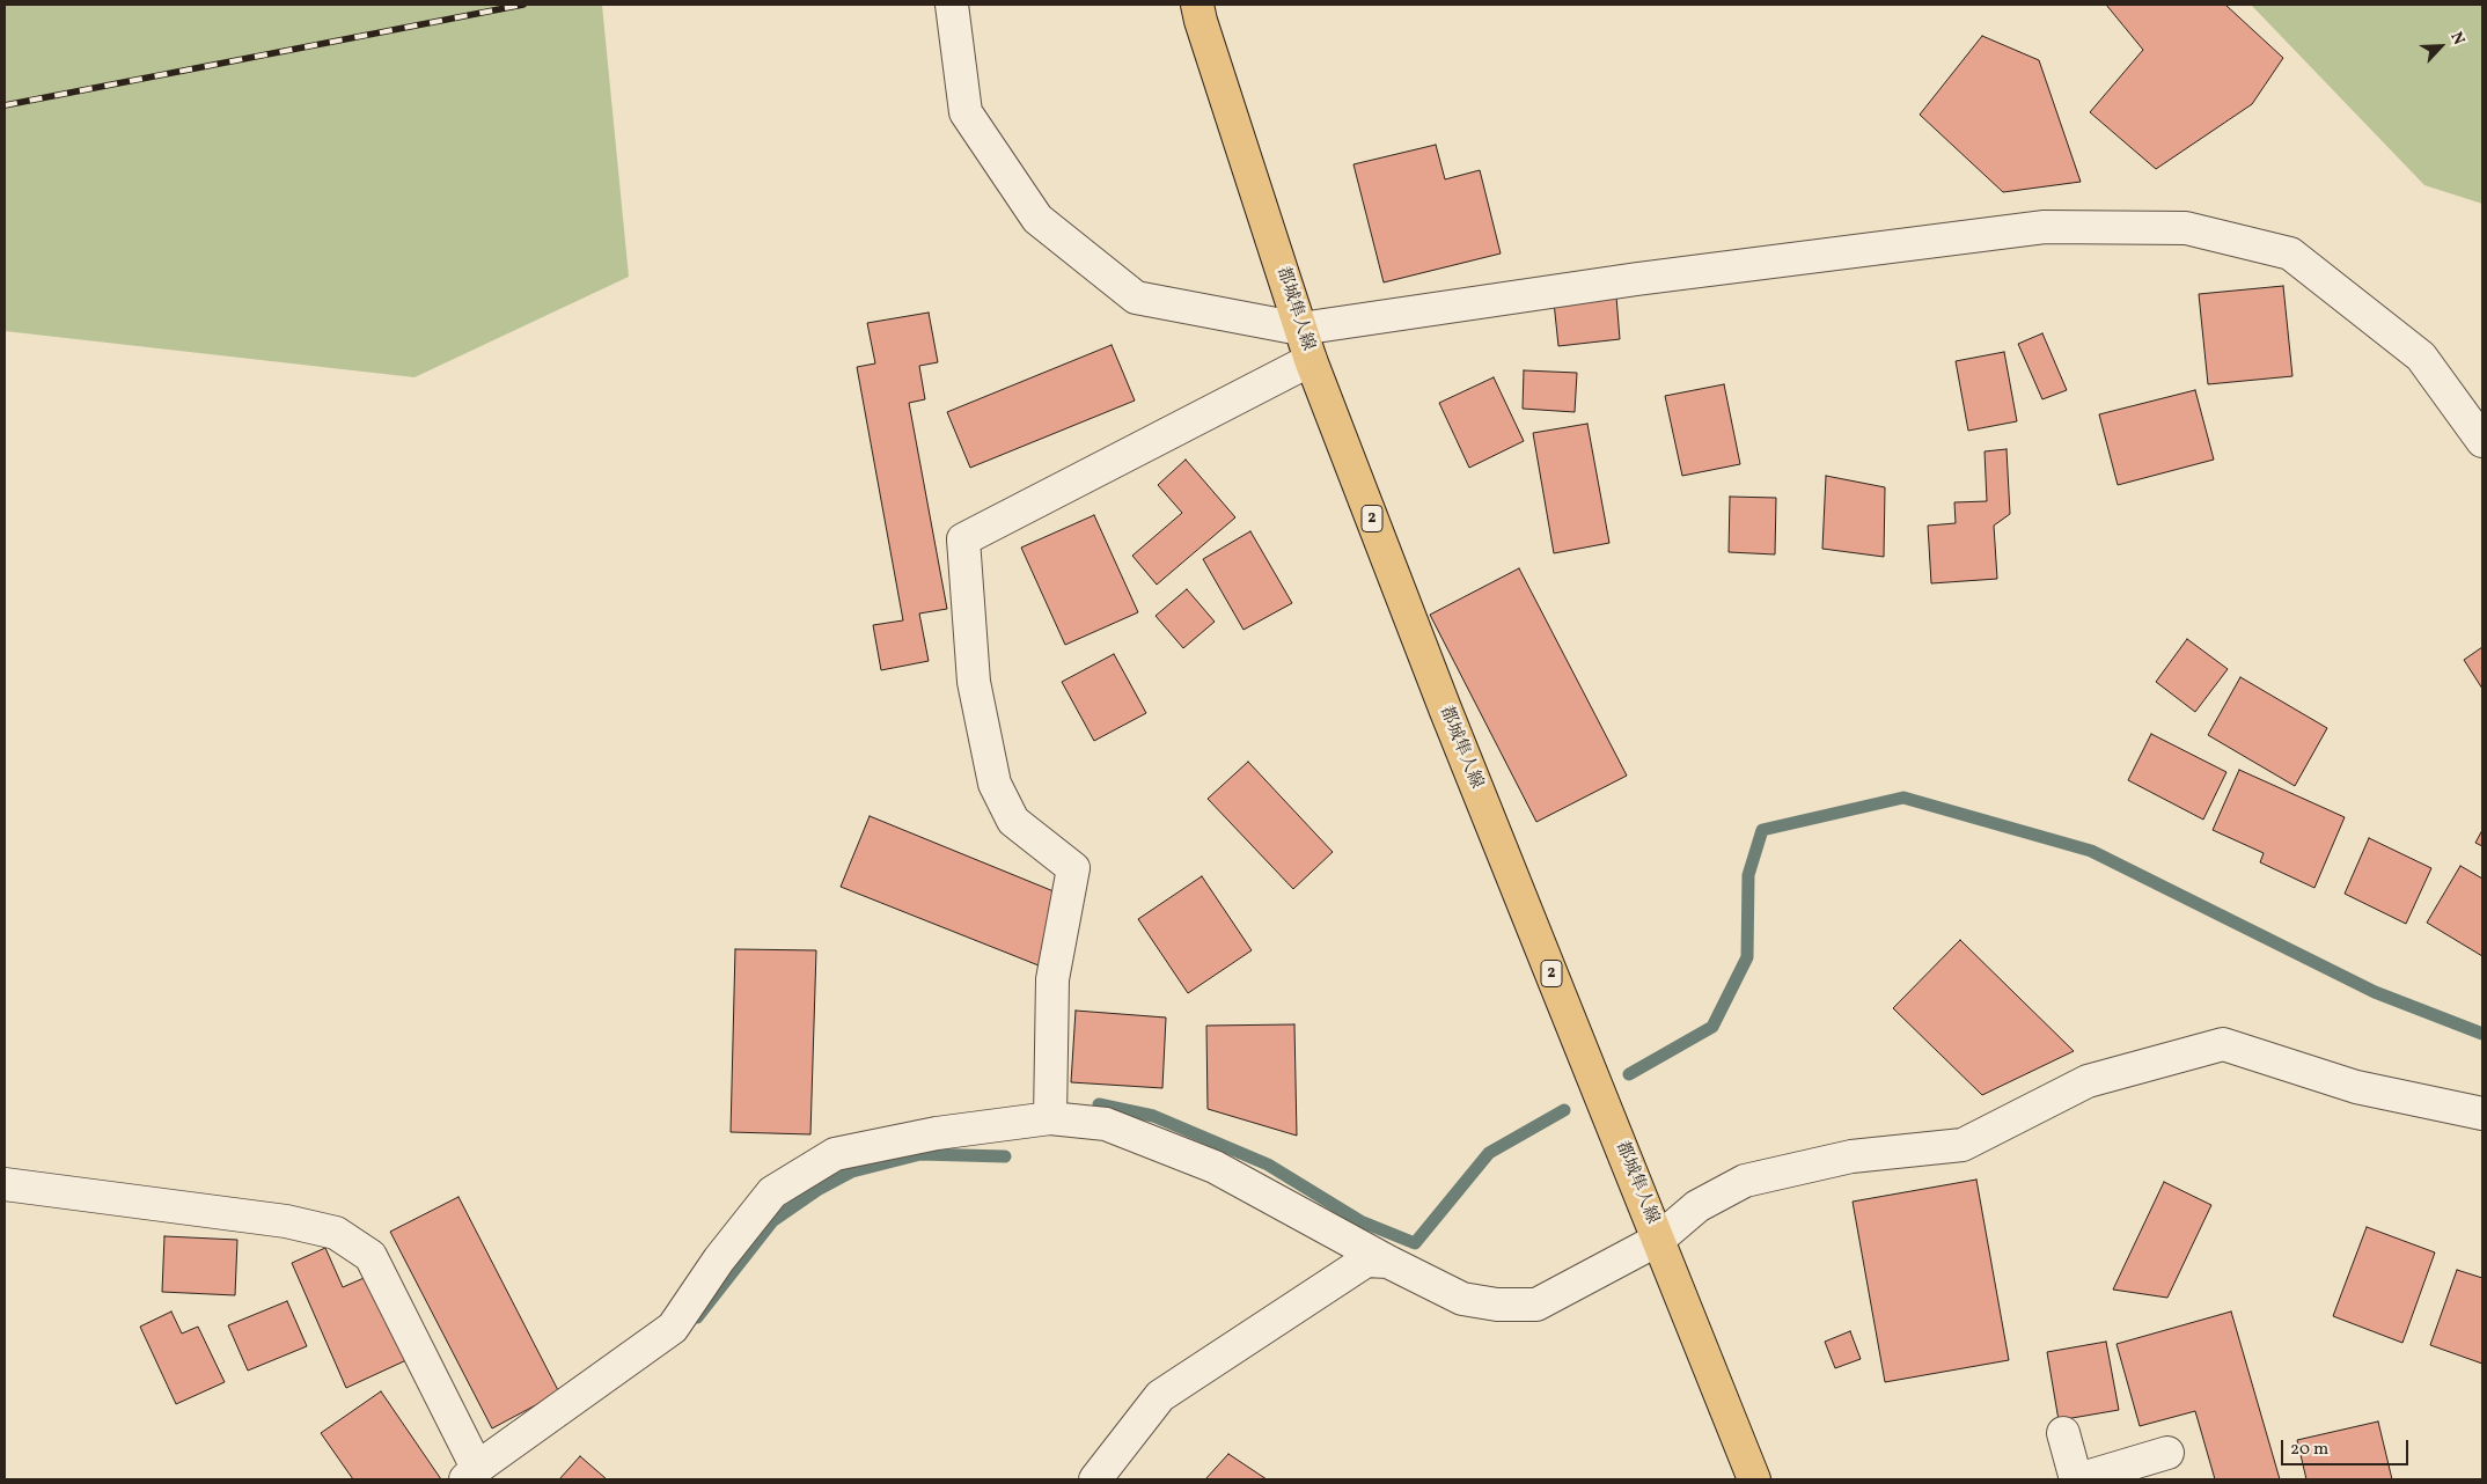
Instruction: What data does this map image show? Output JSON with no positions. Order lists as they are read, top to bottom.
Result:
{
  "streets": {
    "main road": ["都城隼人線", "2"]
  },
  "scale_bar": "20 m",
  "north": "top right"
}
